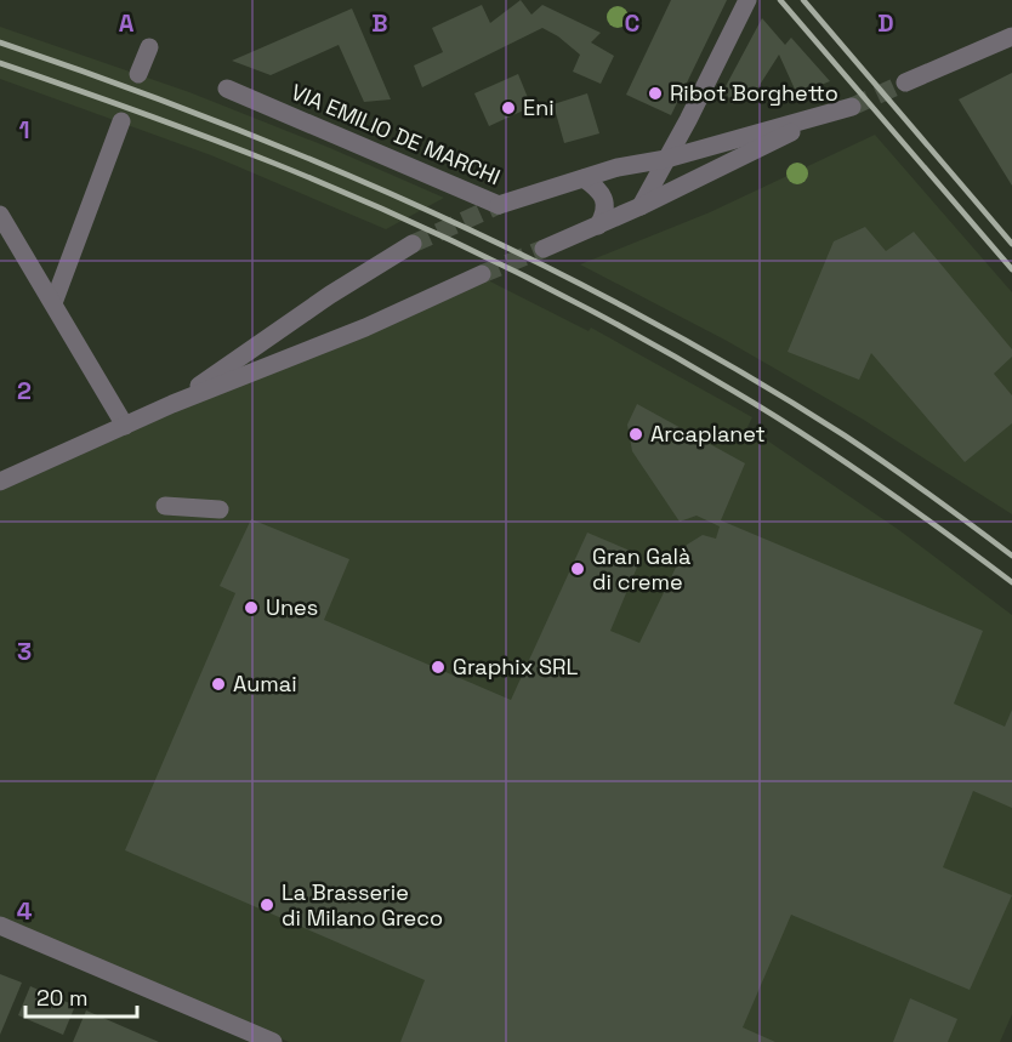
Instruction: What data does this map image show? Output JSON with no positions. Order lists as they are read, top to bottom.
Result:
{
  "streets": {
    "street": ["VIA EMILIO DE MARCHI"]
  },
  "places": [
    "Ribot Borghetto",
    "Eni",
    "Arcaplanet",
    "Gran Galà di creme",
    "Unes",
    "Graphix SRL",
    "Aumai",
    "La Brasserie di Milano Greco"
  ],
  "scale_bar": "20 m",
  "grid": {
    "columns": [
      "A",
      "B",
      "C",
      "D"
    ],
    "rows": [
      "1",
      "2",
      "3",
      "4"
    ]
  }
}
